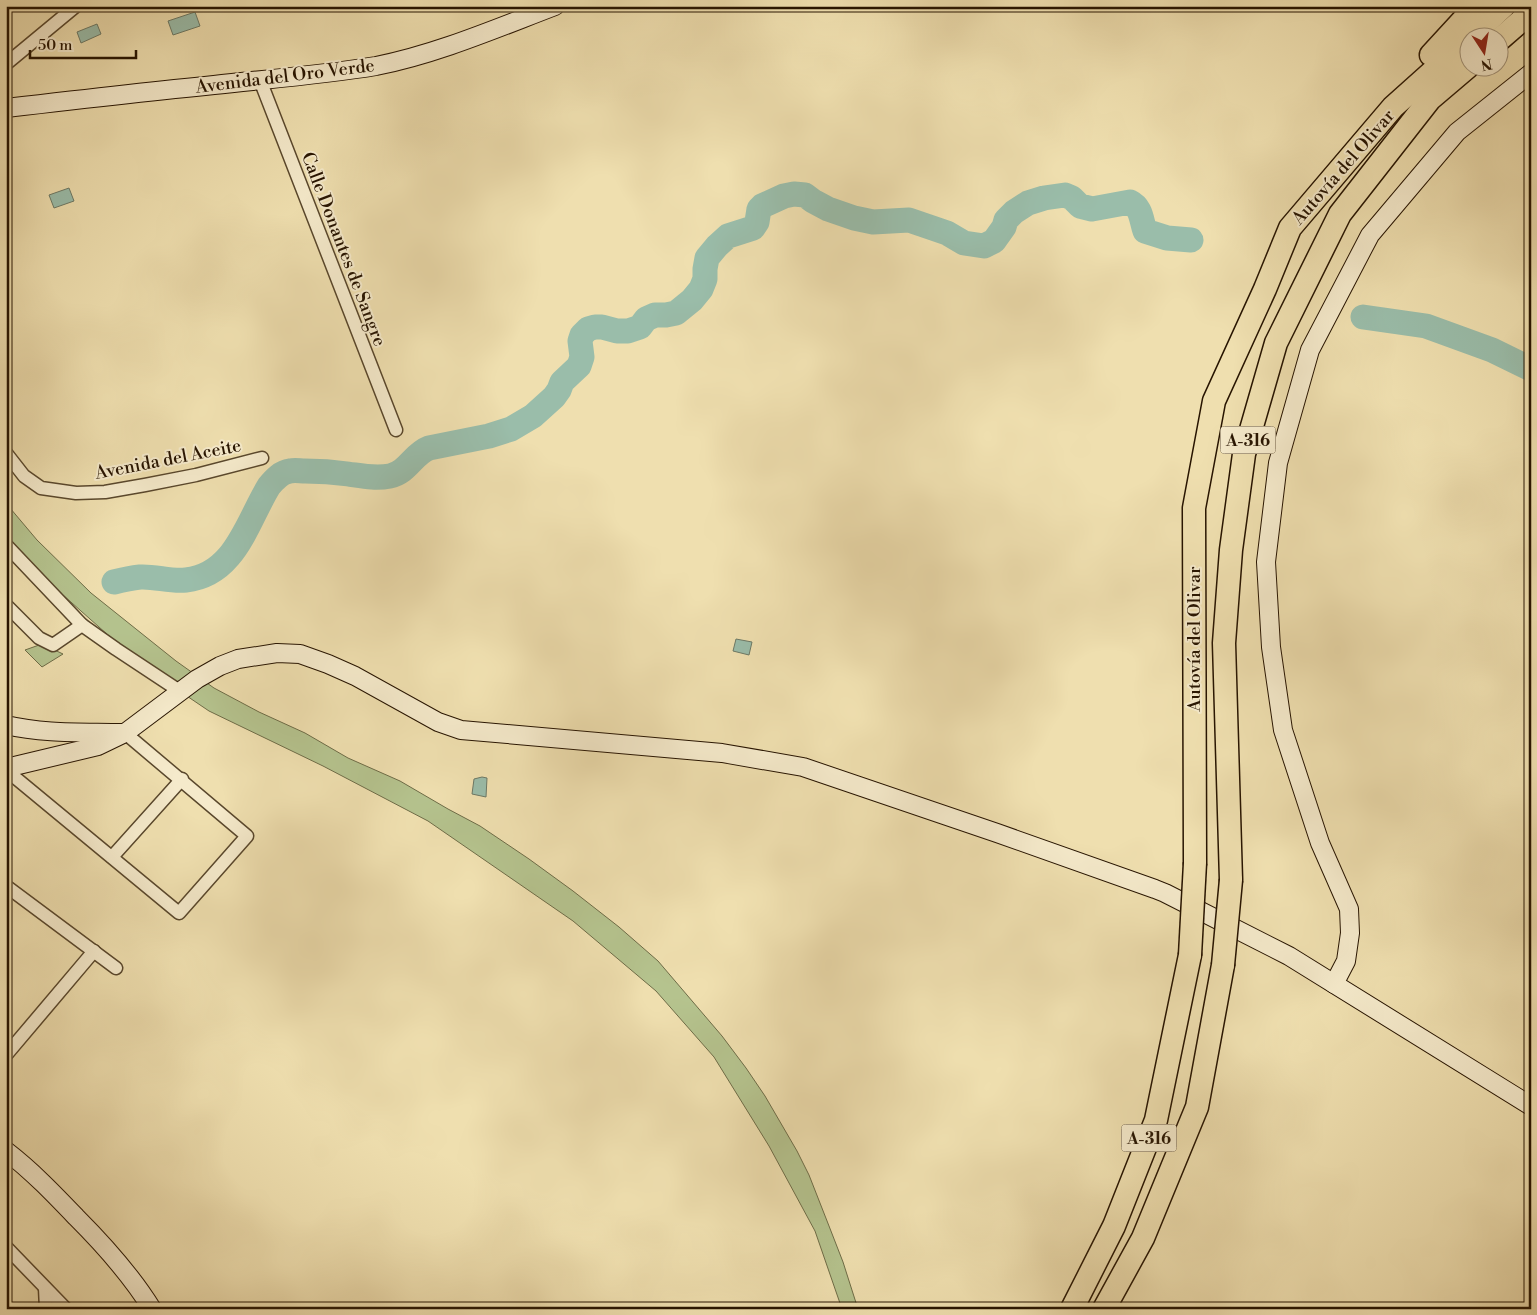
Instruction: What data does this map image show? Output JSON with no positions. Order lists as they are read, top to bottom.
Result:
{
  "streets": {
    "highway": ["Autovía del Olivar", "A-316"],
    "street": ["Avenida del Oro Verde", "Calle Donantes de Sangre", "Avenida del Aceite"]
  },
  "crossings": [
    ["Avenida del Oro Verde", "Calle Donantes de Sangre"]
  ],
  "scale_bar": "50 m",
  "north": "bottom"
}
